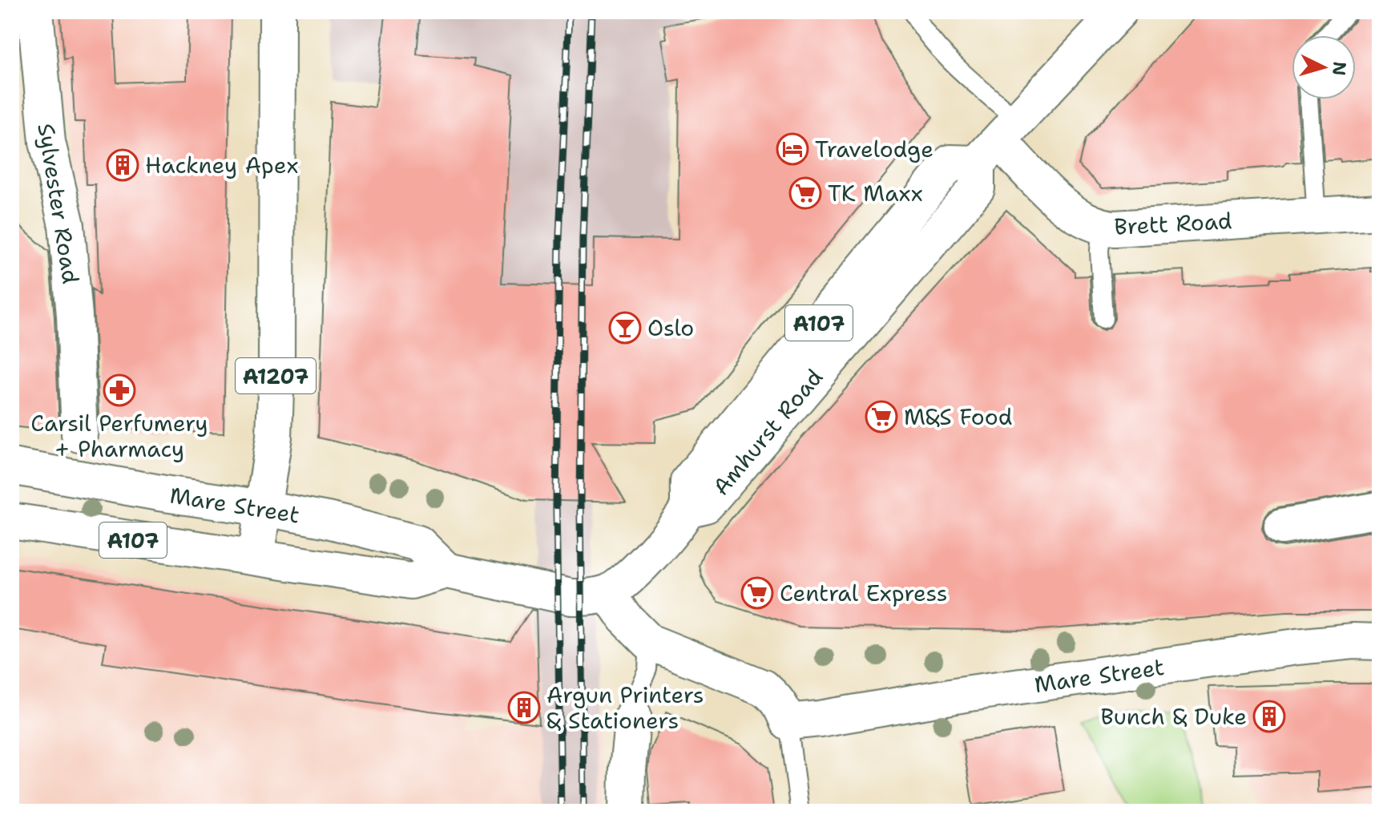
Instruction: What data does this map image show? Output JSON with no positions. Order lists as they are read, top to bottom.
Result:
{
  "streets": {
    "main road": [
      "Sylvester Road",
      "Brett Road",
      "A107",
      "A1207",
      "Amhurst Road",
      "Mare Street"
    ]
  },
  "crossings": [
    ["Brett Road", "Amhurst Road"],
    ["A107", "A1207"],
    ["A107", "Amhurst Road"],
    ["A107", "Mare Street"],
    ["A1207", "Mare Street"]
  ],
  "places": {
    "hotel": ["Travelodge"],
    "building": ["Hackney Apex", "Argun Printers & Stationers", "Bunch & Duke"],
    "supermarket": ["TK Maxx", "M&S Food", "Central Express"],
    "bar": ["Oslo"],
    "pharmacy": ["Carsil Perfumery + Pharmacy"]
  },
  "north": "right"
}
